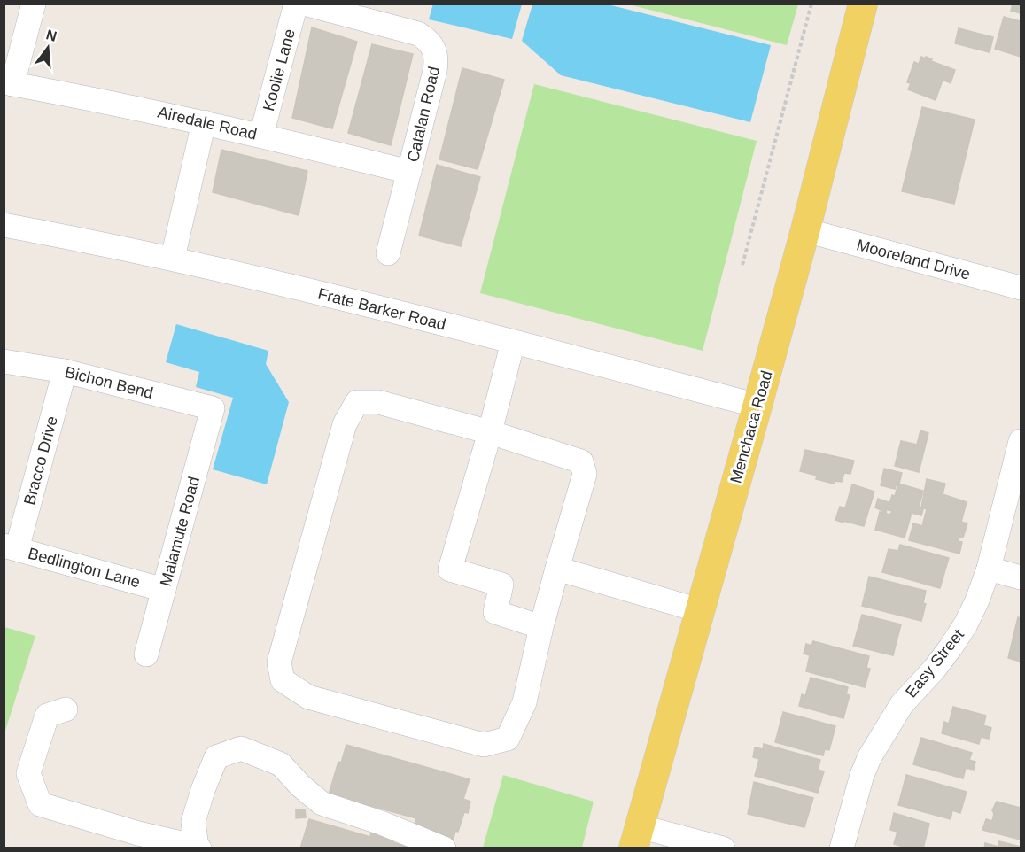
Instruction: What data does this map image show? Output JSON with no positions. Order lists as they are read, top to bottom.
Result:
{
  "streets": {
    "main road": ["Menchaca Road"],
    "street": [
      "Koolie Lane",
      "Catalan Road",
      "Airedale Road",
      "Mooreland Drive",
      "Frate Barker Road",
      "Bichon Bend",
      "Bracco Drive",
      "Malamute Road",
      "Bedlington Lane",
      "Easy Street"
    ]
  },
  "crossings": [
    ["Koolie Lane", "Airedale Road"],
    ["Catalan Road", "Airedale Road"],
    ["Mooreland Drive", "Menchaca Road"],
    ["Frate Barker Road", "Menchaca Road"],
    ["Bichon Bend", "Bracco Drive"],
    ["Bichon Bend", "Malamute Road"],
    ["Bracco Drive", "Bedlington Lane"],
    ["Malamute Road", "Bedlington Lane"]
  ],
  "north": "top"
}
